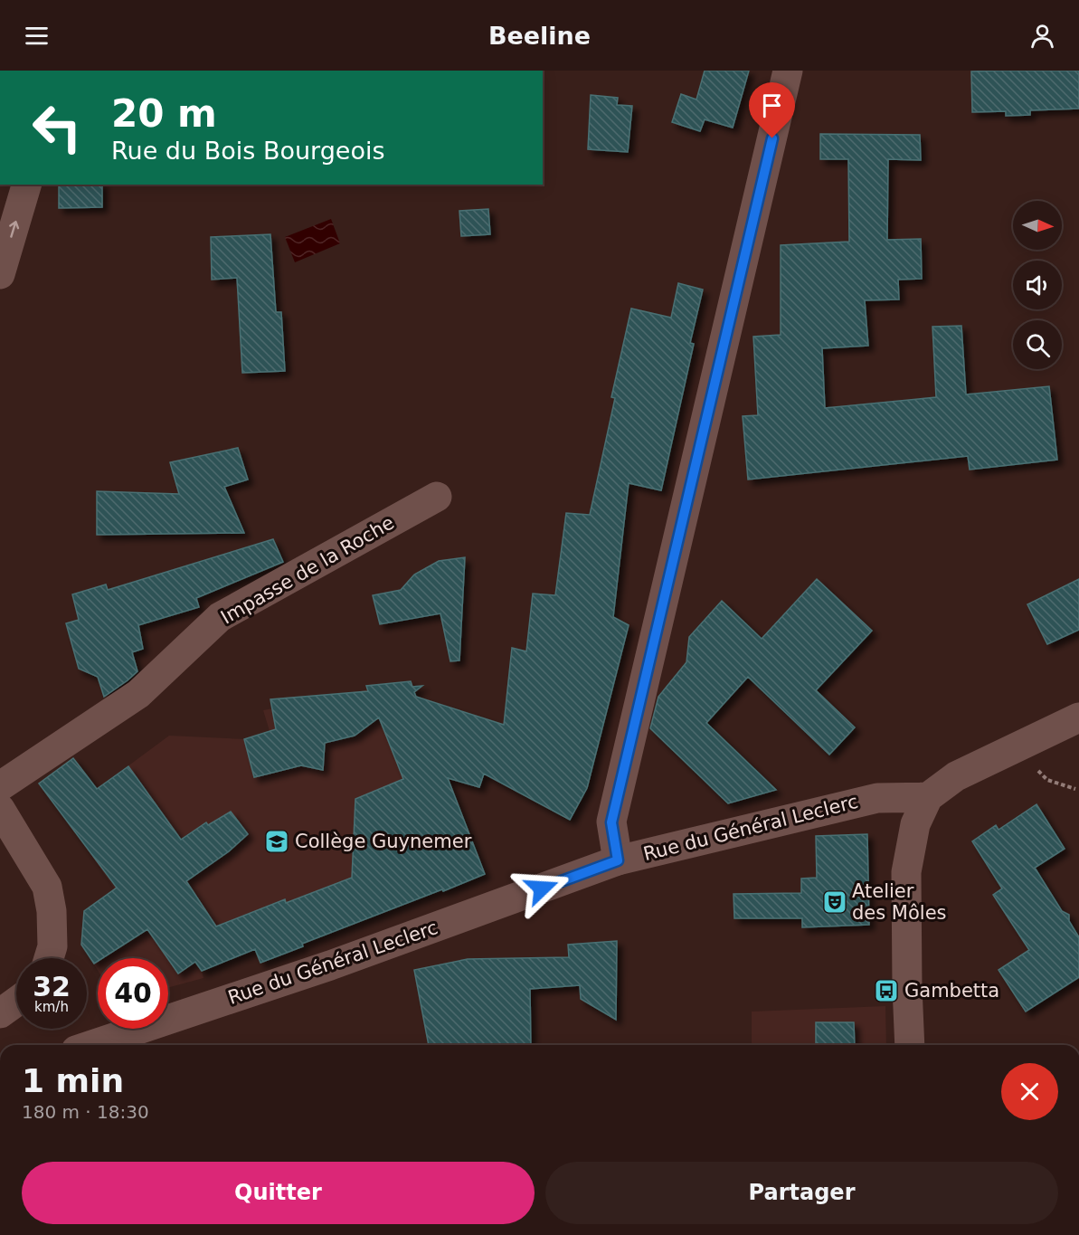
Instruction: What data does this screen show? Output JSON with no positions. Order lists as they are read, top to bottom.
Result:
{
  "streets": {
    "street": ["Impasse de la Roche", "Rue du Général Leclerc"]
  },
  "places": {
    "school or university": ["Collège Guynemer"],
    "theatre": ["Atelier des Môles"],
    "bus stop": ["Gambetta"]
  },
  "north": "right",
  "page": {
    "header": "Beeline",
    "turn": ["20 m", "Rue du Bois Bourgeois"],
    "speed": "32 km/h",
    "limit": "40",
    "heading": ["1 min", "180 m · 18:30"],
    "buttons": ["Quitter", "Partager"]
  }
}
